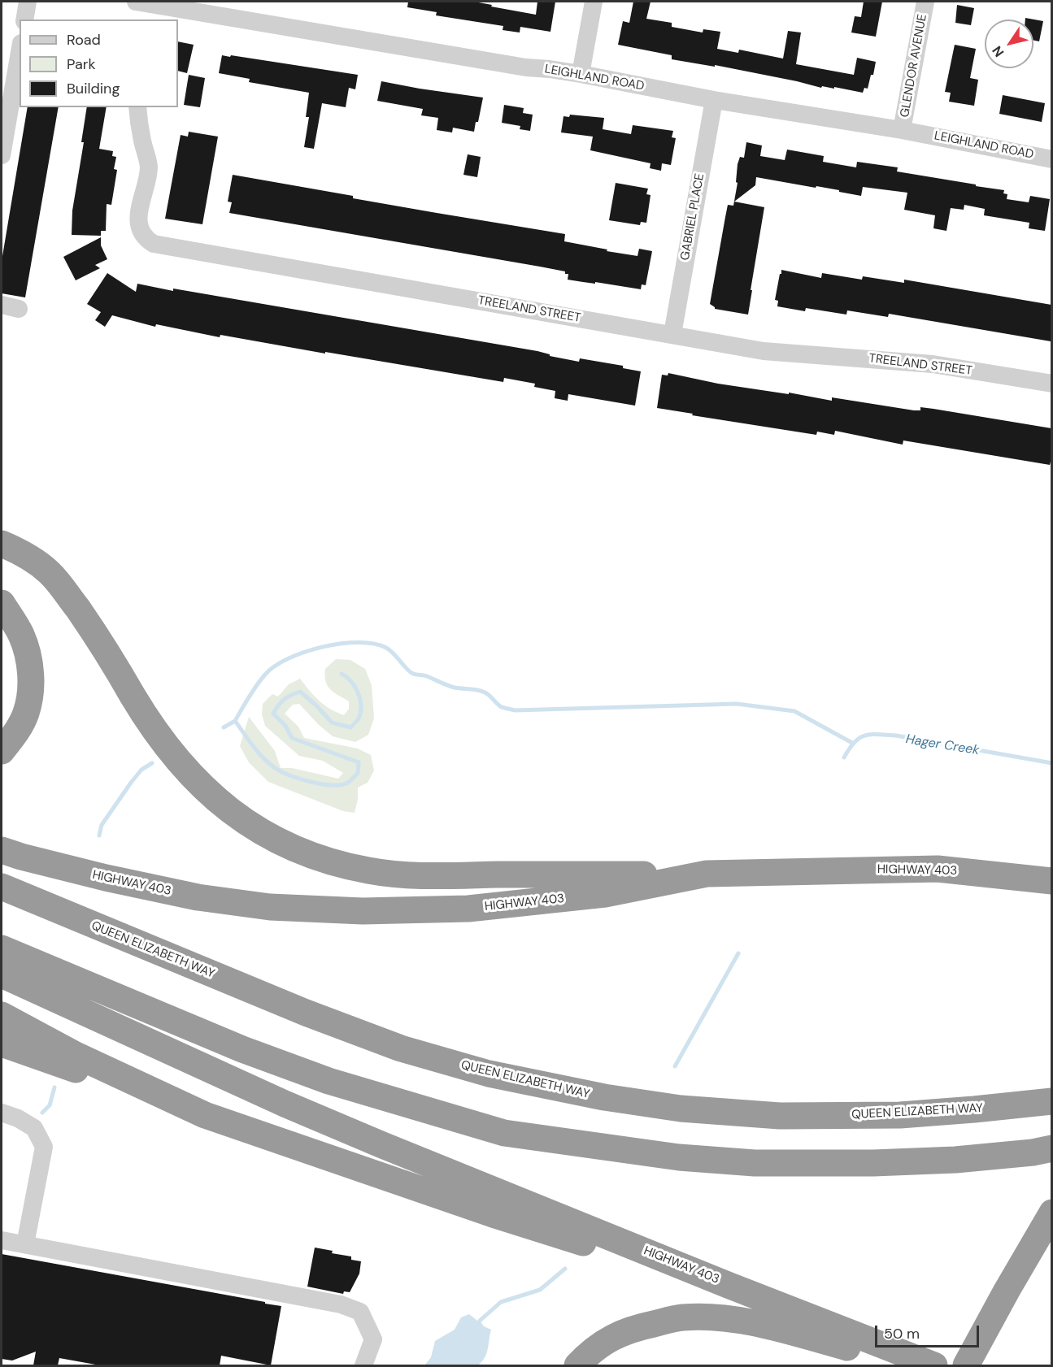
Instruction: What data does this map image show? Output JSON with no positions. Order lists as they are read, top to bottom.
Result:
{
  "streets": {
    "highway": ["HIGHWAY 403", "QUEEN ELIZABETH WAY"],
    "street": [
      "GLENDOR AVENUE",
      "LEIGHLAND ROAD",
      "GABRIEL PLACE",
      "TREELAND STREET"
    ]
  },
  "crossings": [
    ["GLENDOR AVENUE", "LEIGHLAND ROAD"],
    ["LEIGHLAND ROAD", "GABRIEL PLACE"],
    ["GABRIEL PLACE", "TREELAND STREET"]
  ],
  "water": ["Hager Creek"],
  "legend": ["Road", "Park", "Building"],
  "scale_bar": "50 m",
  "north": "bottom left"
}
